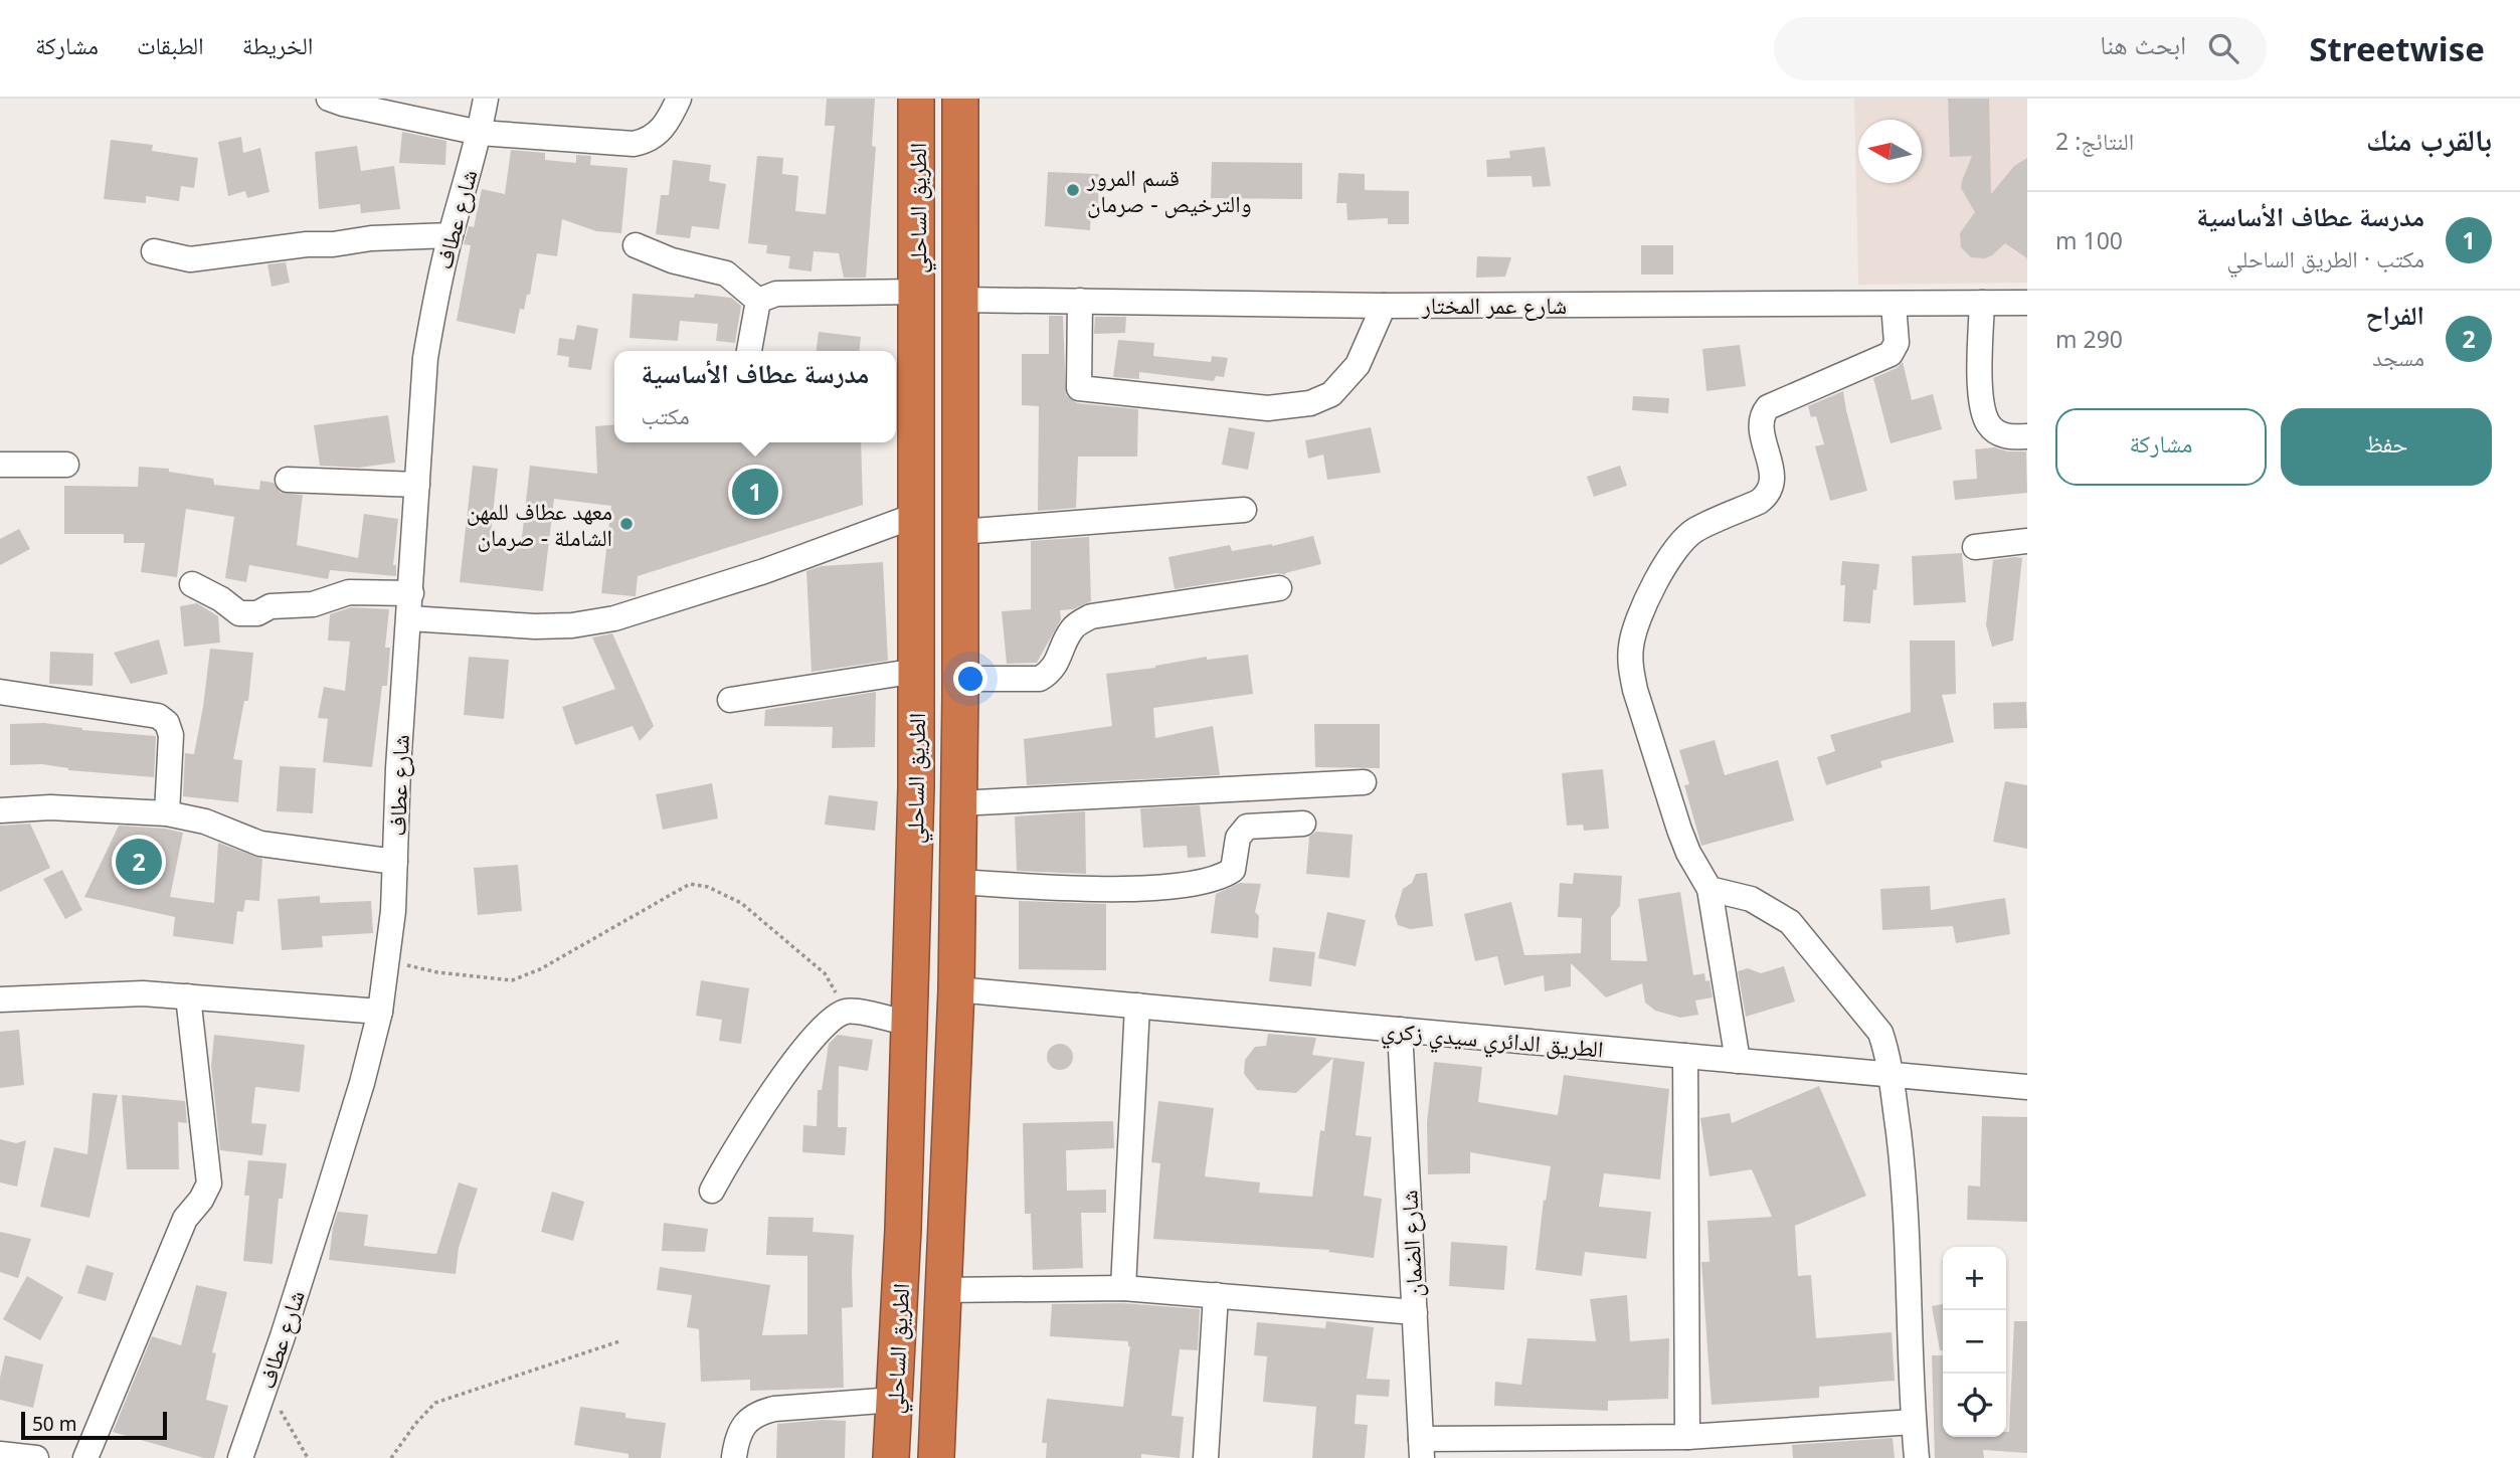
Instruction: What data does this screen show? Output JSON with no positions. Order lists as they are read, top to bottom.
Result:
{
  "streets": {
    "highway": ["الطريق الساحلي"],
    "street": [
      "شارع عطاف",
      "شارع عمر المختار",
      "الطريق الدائري سيدي زكري",
      "شارع الضمان"
    ]
  },
  "crossings": [
    ["الطريق الساحلي", "شارع عمر المختار"],
    ["الطريق الساحلي", "الطريق الدائري سيدي زكري"],
    ["الطريق الدائري سيدي زكري", "شارع الضمان"]
  ],
  "places": ["قسم المرور والترخيص - صرمان", "معهد عطاف للمهن الشاملة - صرمان"],
  "scale_bar": "50 m",
  "north": "left",
  "page": {
    "header": "Streetwise",
    "search": "ابحث هنا",
    "nav": ["الخريطة", "الطبقات", "مشاركة"],
    "heading": ["بالقرب منك", "النتائج: 2"],
    "list": [
      {
        "mark": "1",
        "name": "مدرسة عطاف الأساسية",
        "note": "مكتب · الطريق الساحلي",
        "value": "100 m"
      },
      {
        "mark": "2",
        "name": "الفراح",
        "note": "مسجد",
        "value": "290 m"
      }
    ],
    "popup": ["مدرسة عطاف الأساسية", "مكتب"],
    "buttons": ["حفظ", "مشاركة"],
    "pins": ["1", "2"],
    "map_buttons": ["+", "−"],
    "scale": "50 m"
  }
}
